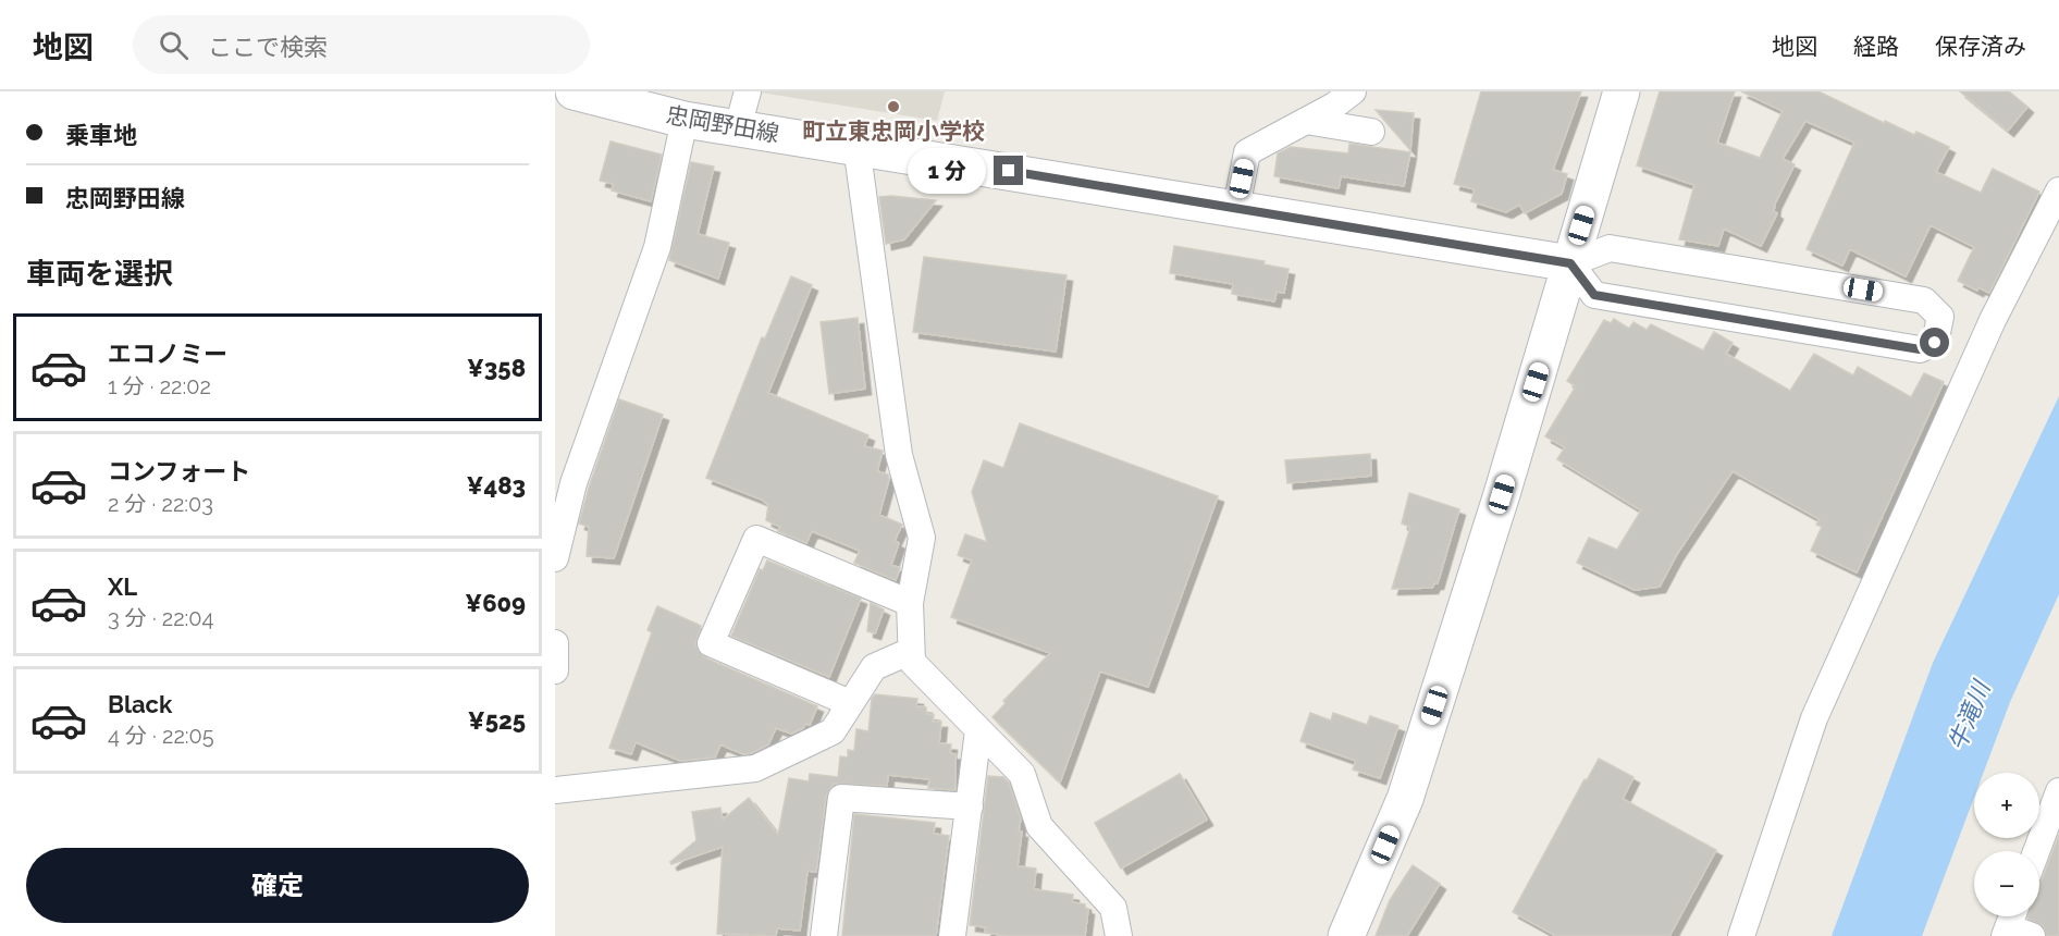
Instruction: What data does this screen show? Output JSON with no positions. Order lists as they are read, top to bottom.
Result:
{
  "streets": {
    "street": ["忠岡野田線"]
  },
  "water": ["牛滝川"],
  "places": ["町立東忠岡小学校"],
  "page": {
    "header": "地図",
    "search": "ここで検索",
    "nav": ["地図", "経路", "保存済み"],
    "banner": ["乗車地", "忠岡野田線"],
    "bubble": "1 分",
    "heading": "車両を選択",
    "list": [
      {
        "name": "エコノミー",
        "note": "1 分 · 22:02",
        "value": "¥358"
      },
      {
        "name": "コンフォート",
        "note": "2 分 · 22:03",
        "value": "¥483"
      },
      {
        "name": "XL",
        "note": "3 分 · 22:04",
        "value": "¥609"
      },
      {
        "name": "Black",
        "note": "4 分 · 22:05",
        "value": "¥525"
      }
    ],
    "map_buttons": ["+", "−"],
    "buttons": "確定"
  }
}
